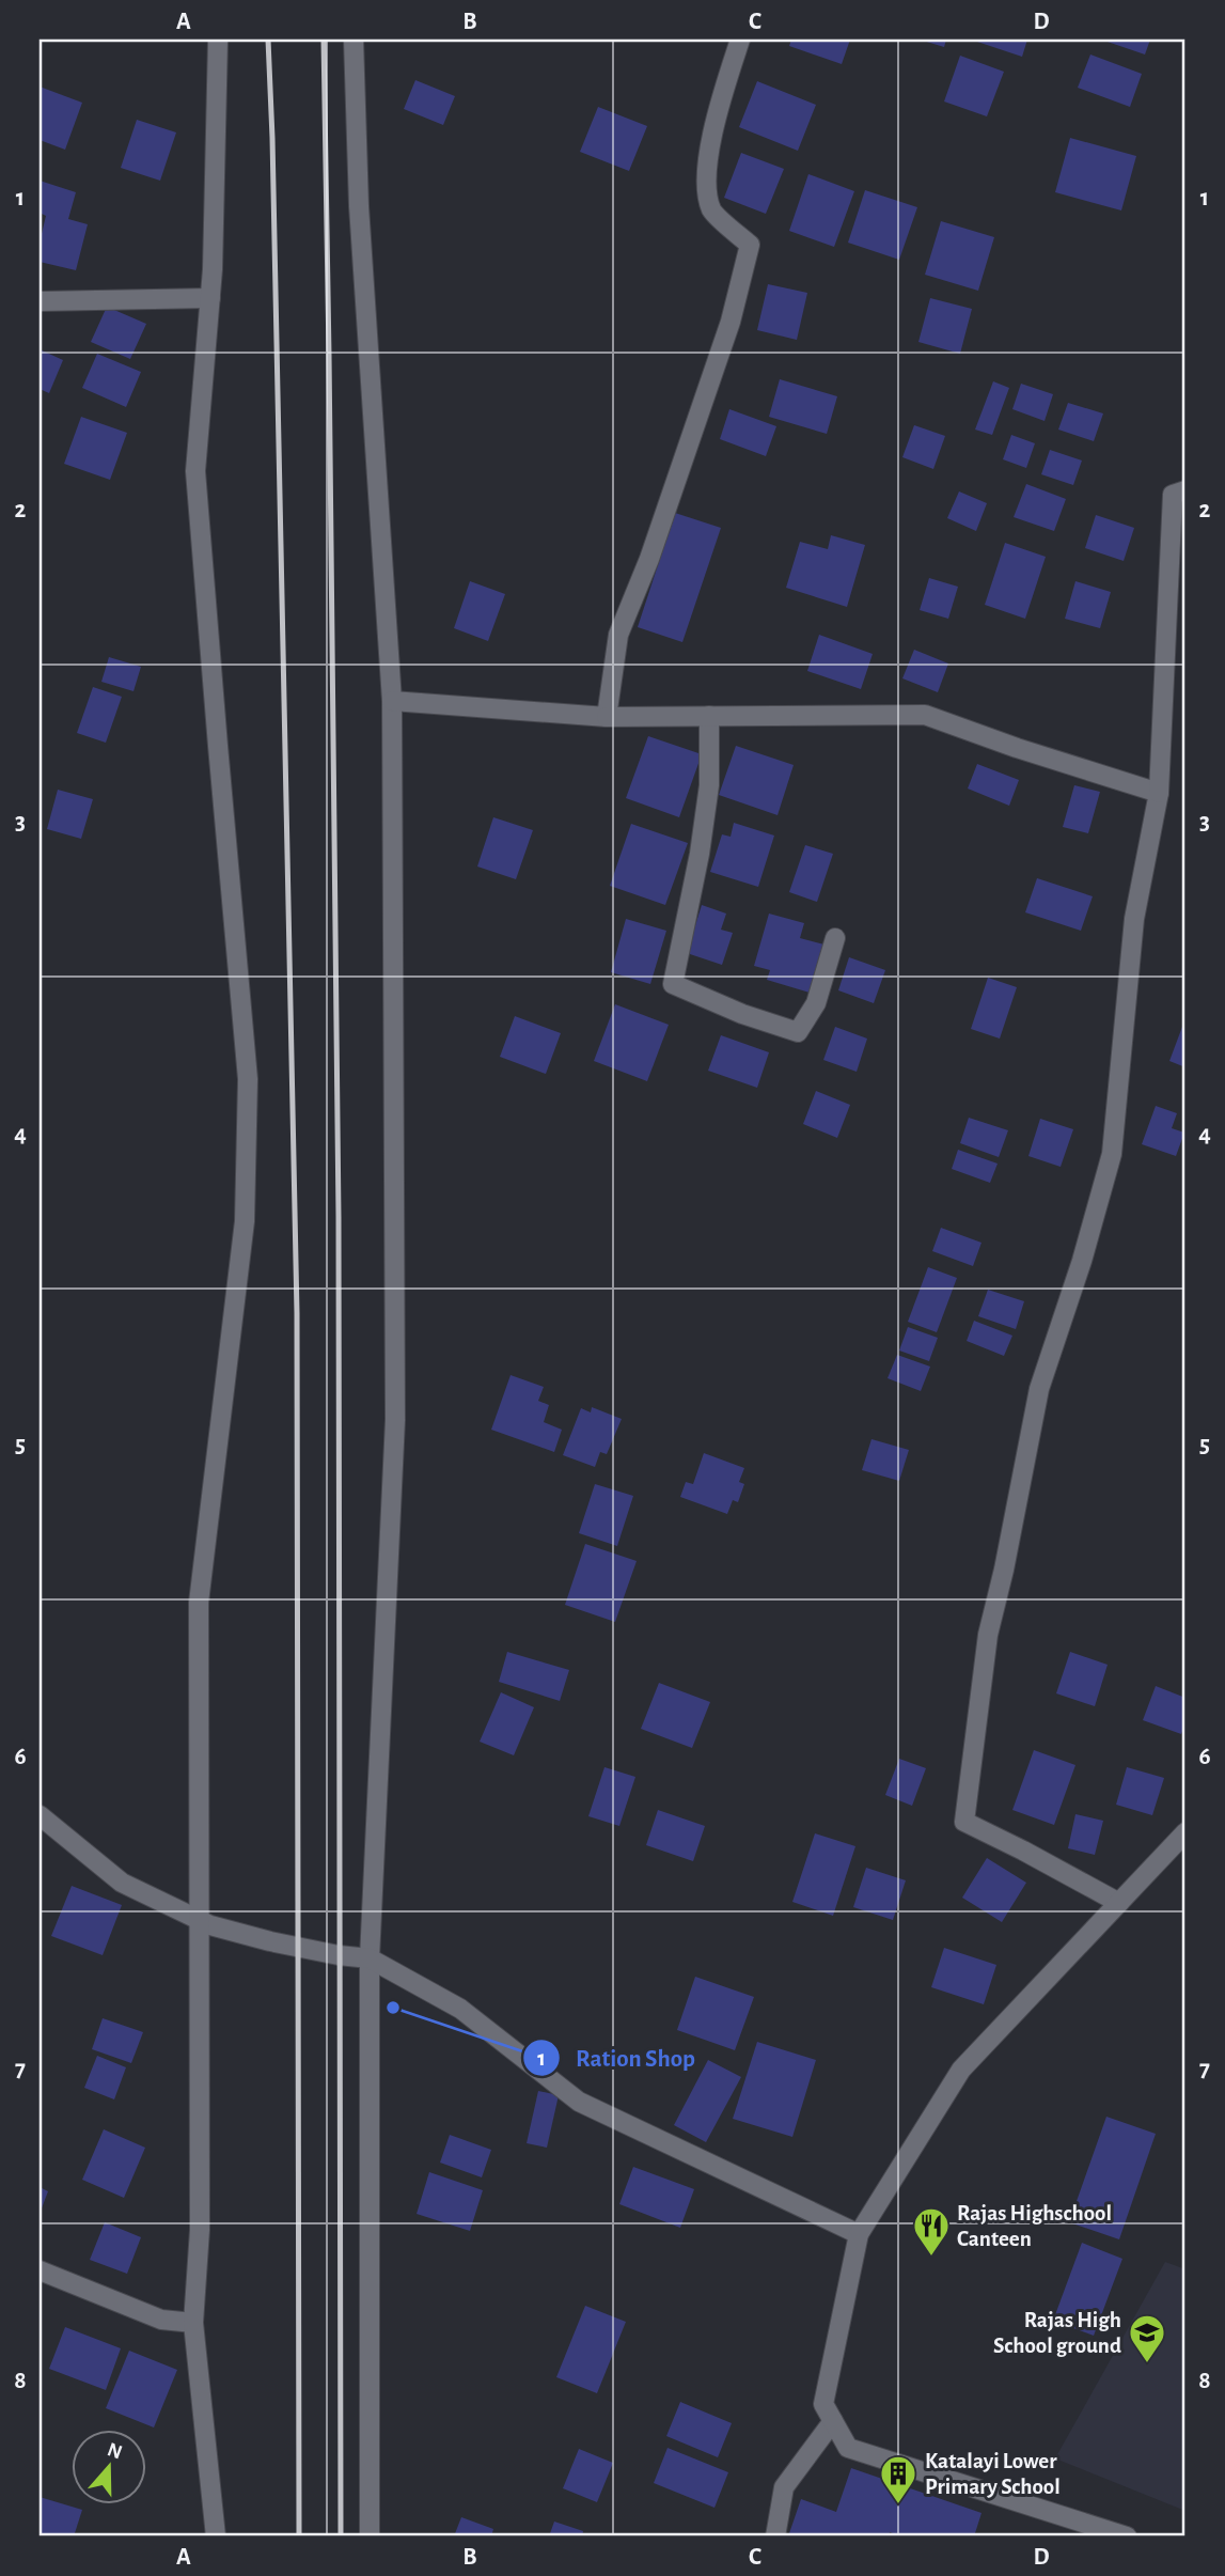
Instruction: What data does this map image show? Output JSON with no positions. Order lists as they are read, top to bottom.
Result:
{
  "places": {
    "other": ["Ration Shop"],
    "restaurant": ["Rajas Highschool Canteen"],
    "school or university": ["Rajas High School ground"],
    "building": ["Katalayi Lower Primary School"]
  },
  "north": "top",
  "grid": {
    "columns": [
      "A",
      "B",
      "C",
      "D"
    ],
    "rows": [
      "1",
      "2",
      "3",
      "4",
      "5",
      "6",
      "7",
      "8"
    ]
  }
}
